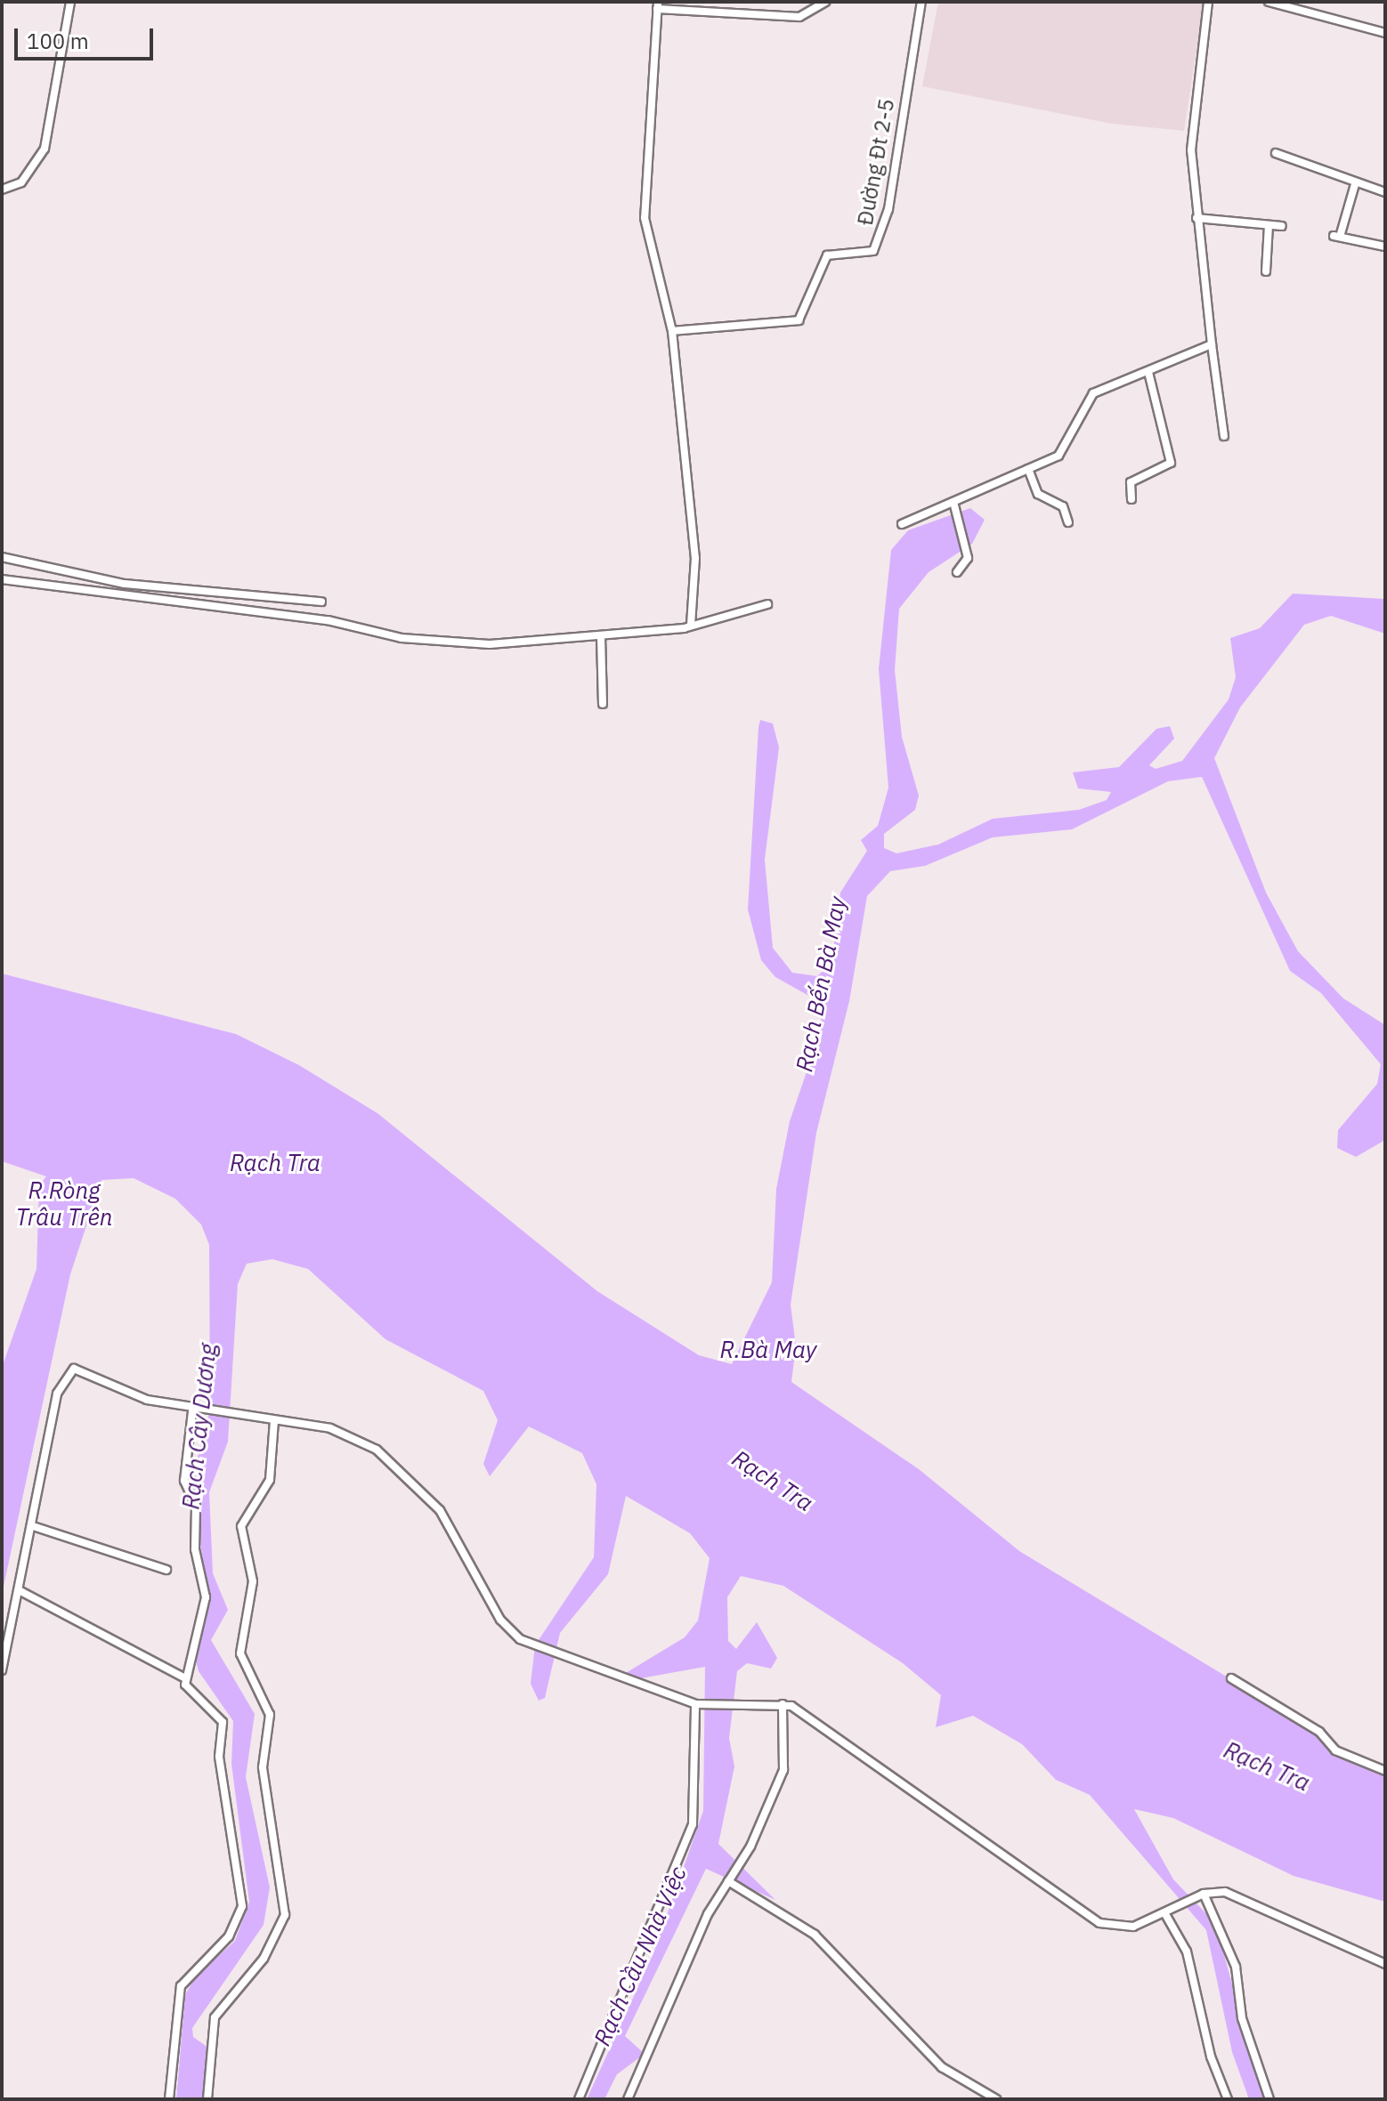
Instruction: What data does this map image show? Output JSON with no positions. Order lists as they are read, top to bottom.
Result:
{
  "streets": {
    "street": ["Đường Đt 2-5"]
  },
  "water": [
    "Rạch Bến Bà May",
    "Rạch Tra",
    "R.Ròng Trâu Trên",
    "R.Bà May",
    "Rạch Cây Dương",
    "Rạch Cầu Nhà Việc"
  ],
  "scale_bar": "100 m"
}
